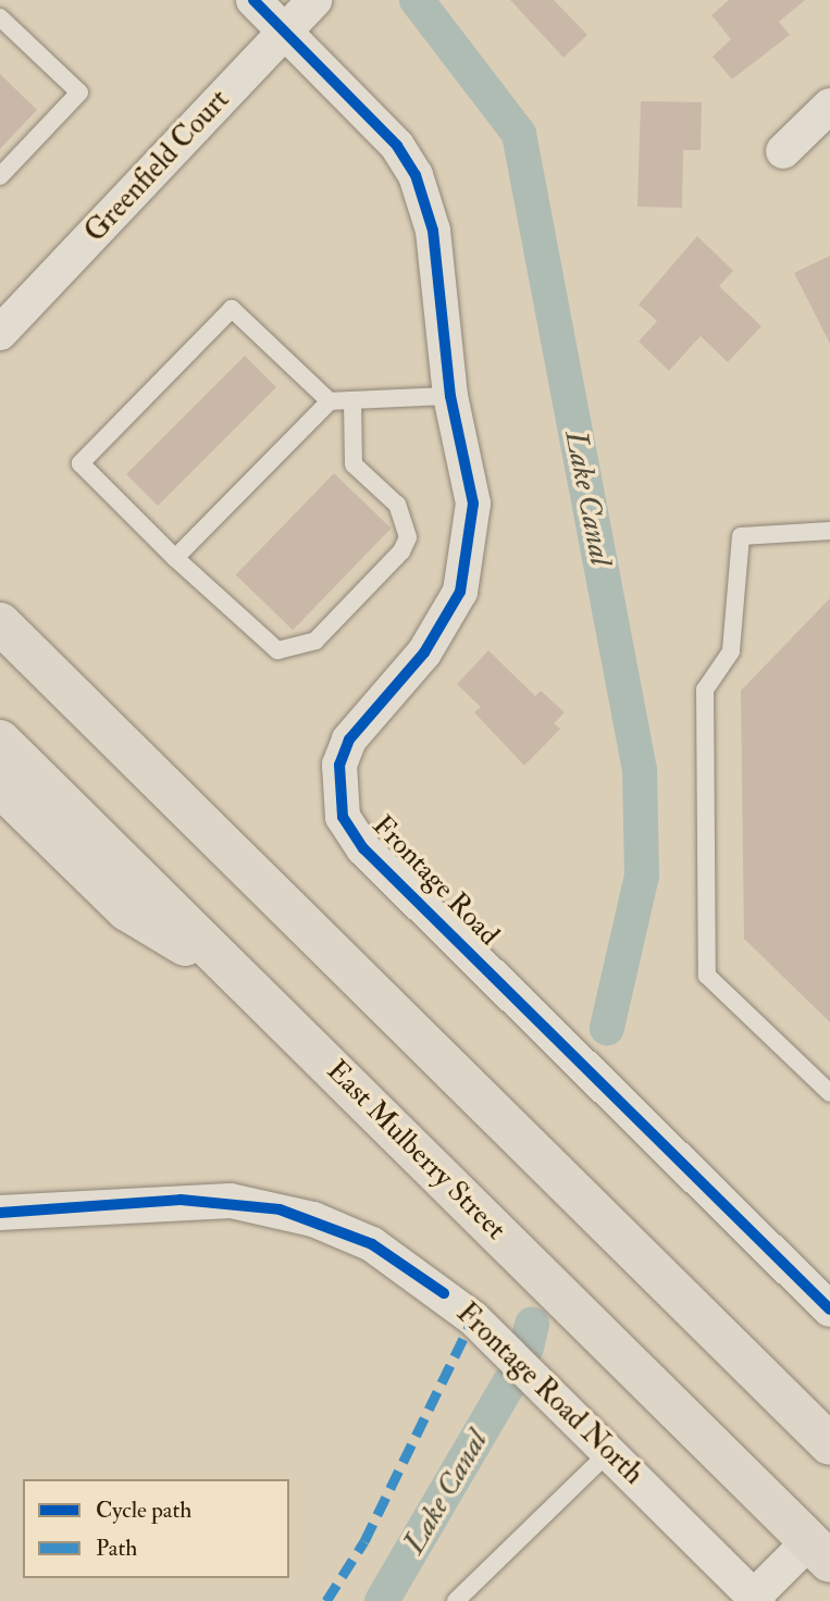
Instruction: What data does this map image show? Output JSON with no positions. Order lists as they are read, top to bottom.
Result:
{
  "streets": {
    "highway": ["East Mulberry Street"],
    "street": ["Greenfield Court", "Frontage Road", "Frontage Road North"]
  },
  "crossings": [
    ["Greenfield Court", "Frontage Road"]
  ],
  "water": ["Lake Canal"],
  "legend": ["Cycle path", "Path"]
}
